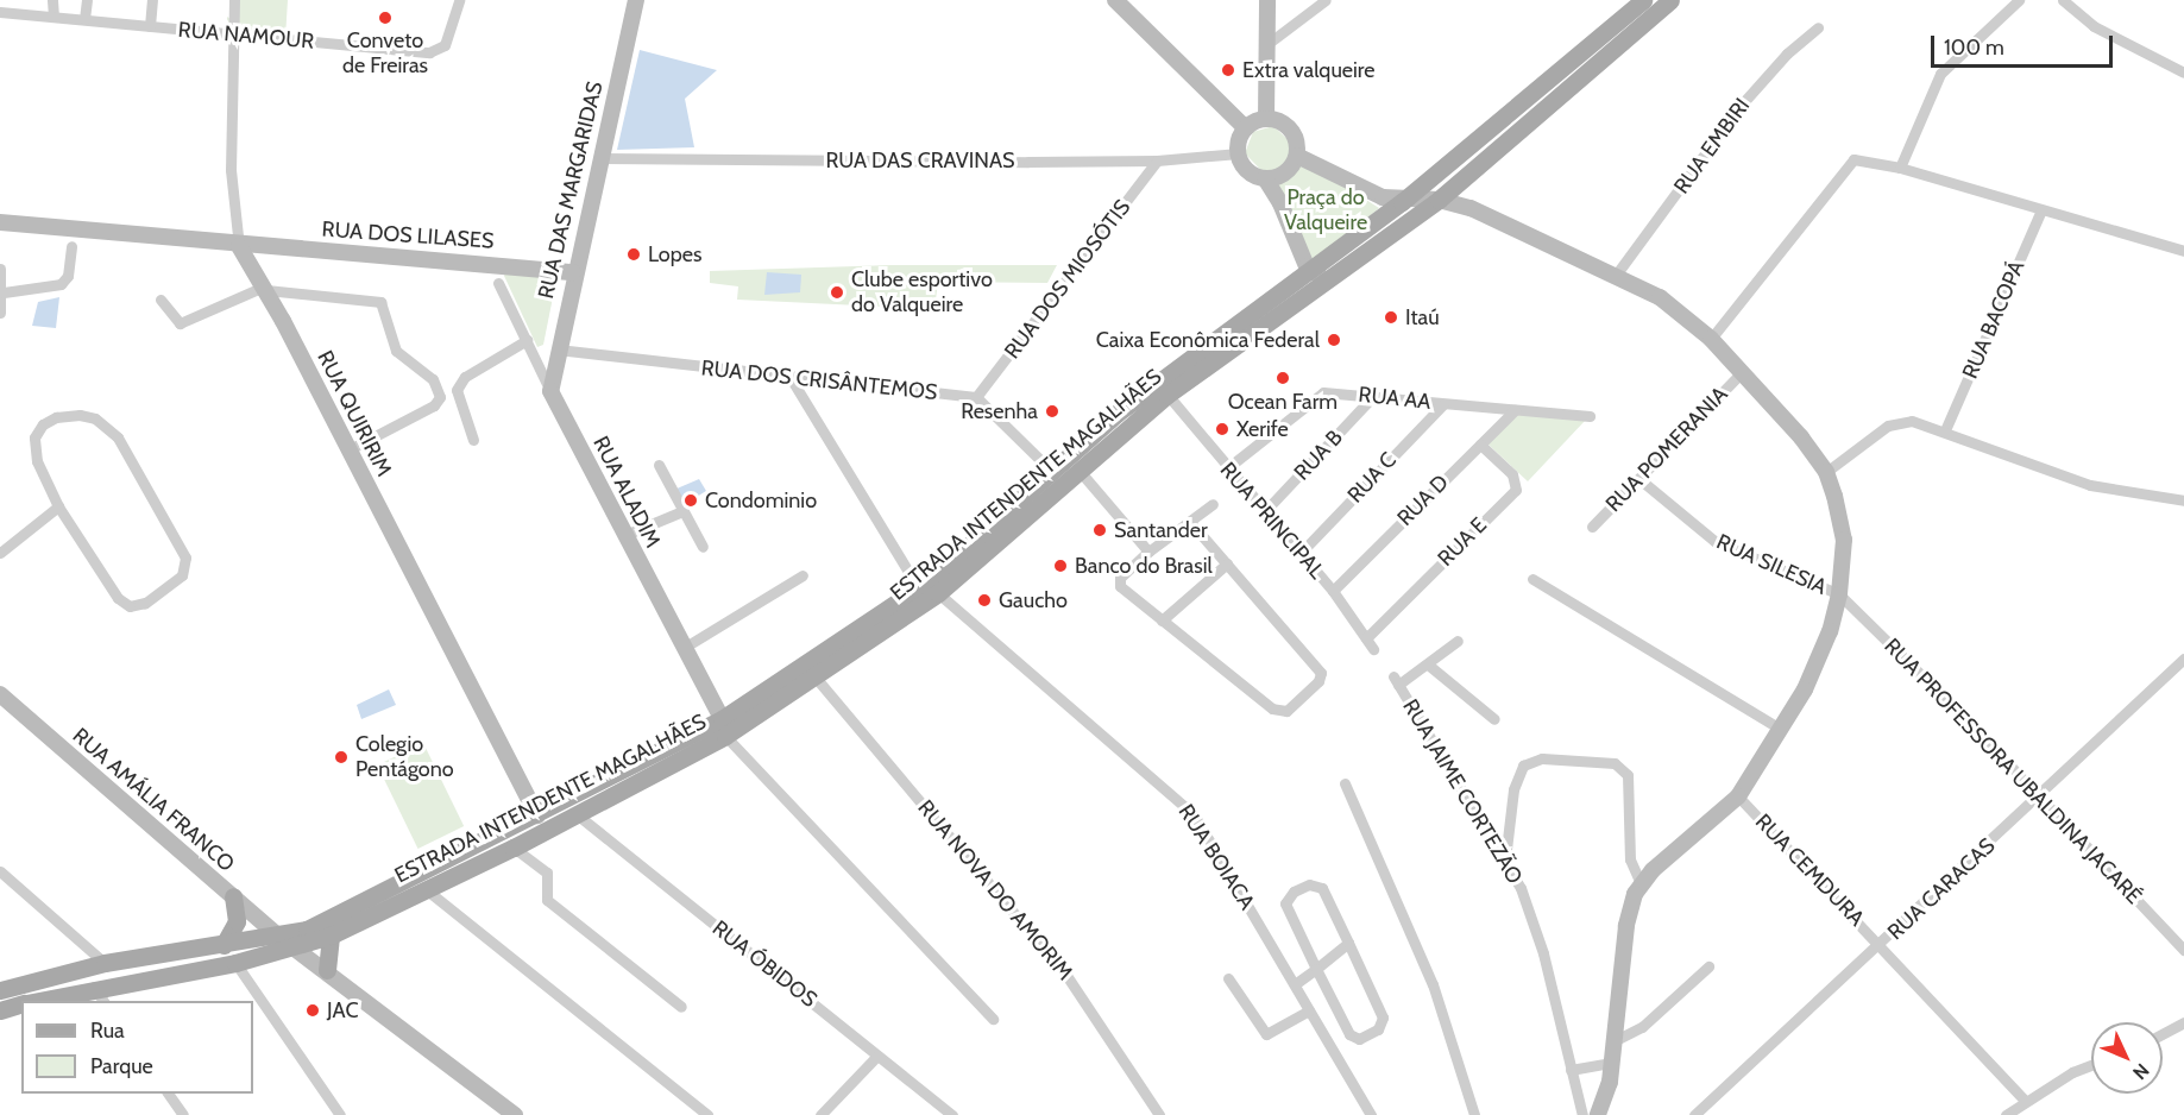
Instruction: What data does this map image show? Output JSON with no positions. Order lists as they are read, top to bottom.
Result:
{
  "streets": {
    "main road": ["ESTRADA INTENDENTE MAGALHÃES"],
    "street": [
      "RUA NAMOUR",
      "RUA EMBIRI",
      "RUA DAS CRAVINAS",
      "RUA DAS MARGARIDAS",
      "RUA DOS LILASES",
      "RUA DOS MIOSÓTIS",
      "RUA BACOPÁ",
      "RUA DOS CRISÂNTEMOS",
      "RUA AA",
      "RUA QUIRIRIM",
      "RUA POMERANIA",
      "RUA B",
      "RUA C",
      "RUA ALADIM",
      "RUA D",
      "RUA PRINCIPAL",
      "RUA E",
      "RUA SILESIA",
      "RUA PROFESSORA UBALDINA JACARÉ",
      "RUA JAIME CORTEZÃO",
      "RUA AMÁLIA FRANCO",
      "RUA BOIACA",
      "RUA CEMDURA",
      "RUA CARACAS",
      "RUA NOVA DO AMORIM",
      "RUA ÓBIDOS"
    ]
  },
  "crossings": [
    ["RUA DAS CRAVINAS", "RUA DAS MARGARIDAS"],
    ["RUA DAS CRAVINAS", "RUA DOS MIOSÓTIS"],
    ["RUA DAS MARGARIDAS", "RUA DOS LILASES"],
    ["RUA DAS MARGARIDAS", "RUA DOS CRISÂNTEMOS"],
    ["RUA DAS MARGARIDAS", "RUA ALADIM"],
    ["RUA DOS LILASES", "RUA QUIRIRIM"],
    ["RUA DOS MIOSÓTIS", "RUA DOS CRISÂNTEMOS"],
    ["RUA AA", "RUA B"],
    ["RUA AA", "RUA C"],
    ["RUA AA", "RUA D"],
    ["RUA AA", "RUA PRINCIPAL"],
    ["RUA QUIRIRIM", "ESTRADA INTENDENTE MAGALHÃES"],
    ["RUA POMERANIA", "RUA SILESIA"],
    ["RUA B", "RUA PRINCIPAL"],
    ["RUA C", "RUA PRINCIPAL"],
    ["ESTRADA INTENDENTE MAGALHÃES", "RUA ALADIM"],
    ["ESTRADA INTENDENTE MAGALHÃES", "RUA PRINCIPAL"],
    ["ESTRADA INTENDENTE MAGALHÃES", "RUA AMÁLIA FRANCO"],
    ["ESTRADA INTENDENTE MAGALHÃES", "RUA BOIACA"],
    ["ESTRADA INTENDENTE MAGALHÃES", "RUA NOVA DO AMORIM"],
    ["ESTRADA INTENDENTE MAGALHÃES", "RUA ÓBIDOS"],
    ["RUA D", "RUA PRINCIPAL"],
    ["RUA D", "RUA E"],
    ["RUA PRINCIPAL", "RUA E"],
    ["RUA SILESIA", "RUA PROFESSORA UBALDINA JACARÉ"],
    ["RUA PROFESSORA UBALDINA JACARÉ", "RUA CARACAS"],
    ["RUA CEMDURA", "RUA CARACAS"]
  ],
  "parks": ["Praça do Valqueire"],
  "places": [
    "Conveto de Freiras",
    "Extra valqueire",
    "Lopes",
    "Clube esportivo do Valqueire",
    "Itaú",
    "Caixa Econômica Federal",
    "Ocean Farm",
    "Resenha",
    "Xerife",
    "Condominio",
    "Santander",
    "Banco do Brasil",
    "Gaucho",
    "Colegio Pentágono",
    "JAC"
  ],
  "legend": ["Rua", "Parque"],
  "scale_bar": "100 m",
  "north": "bottom right"
}
